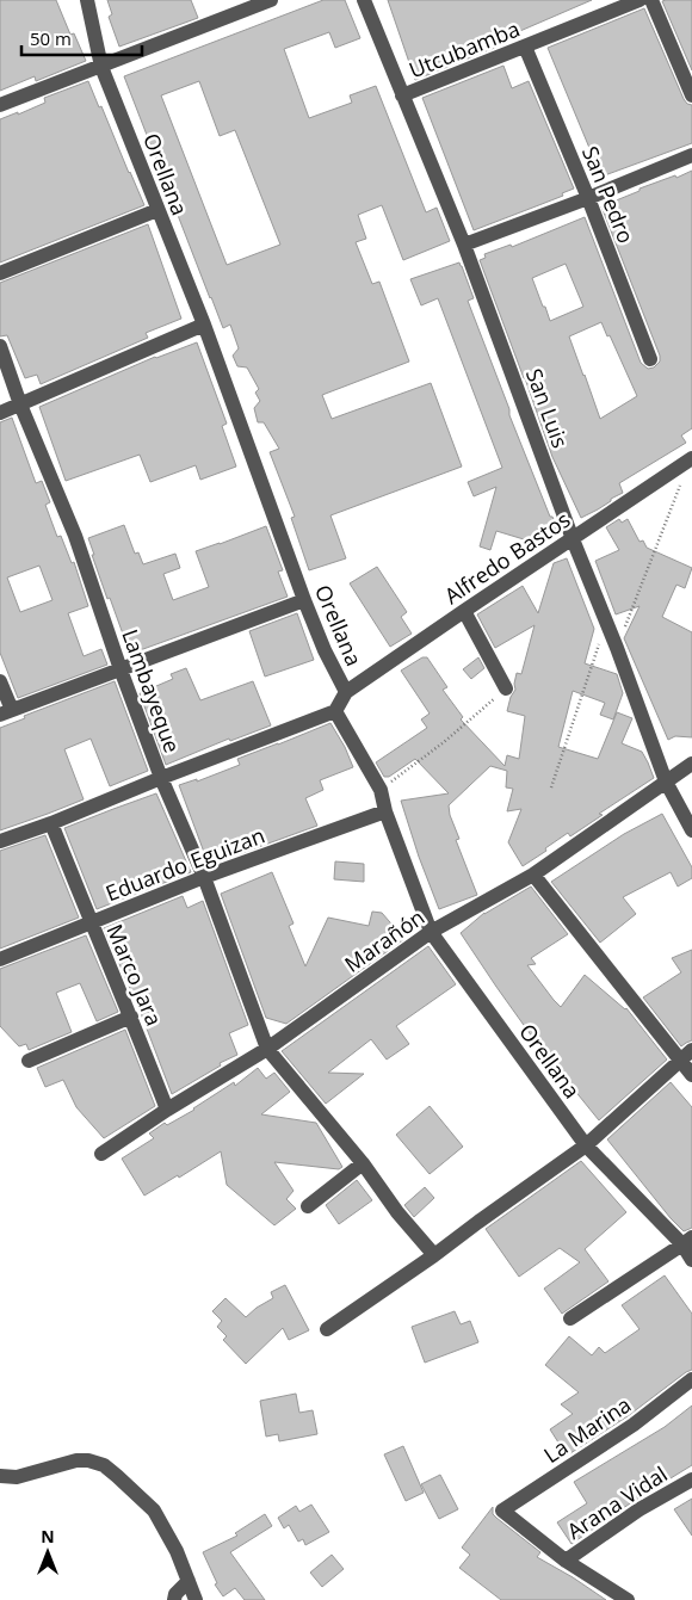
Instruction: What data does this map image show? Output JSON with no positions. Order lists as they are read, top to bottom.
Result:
{
  "streets": {
    "street": [
      "Utcubamba",
      "Orellana",
      "San Pedro",
      "San Luis",
      "Alfredo Bastos",
      "Lambayeque",
      "Eduardo Eguizan",
      "Marañón",
      "Marco Jara",
      "La Marina",
      "Arana Vidal"
    ]
  },
  "crossings": [
    ["Utcubamba", "San Pedro"],
    ["Utcubamba", "San Luis"],
    ["Orellana", "Alfredo Bastos"],
    ["Orellana", "Eduardo Eguizan"],
    ["Orellana", "Marañón"],
    ["San Luis", "Alfredo Bastos"],
    ["San Luis", "Marañón"],
    ["Lambayeque", "Eduardo Eguizan"],
    ["Lambayeque", "Marañón"],
    ["Eduardo Eguizan", "Marco Jara"],
    ["Marañón", "Marco Jara"],
    ["La Marina", "Arana Vidal"]
  ],
  "scale_bar": "50 m",
  "north": "top"
}
